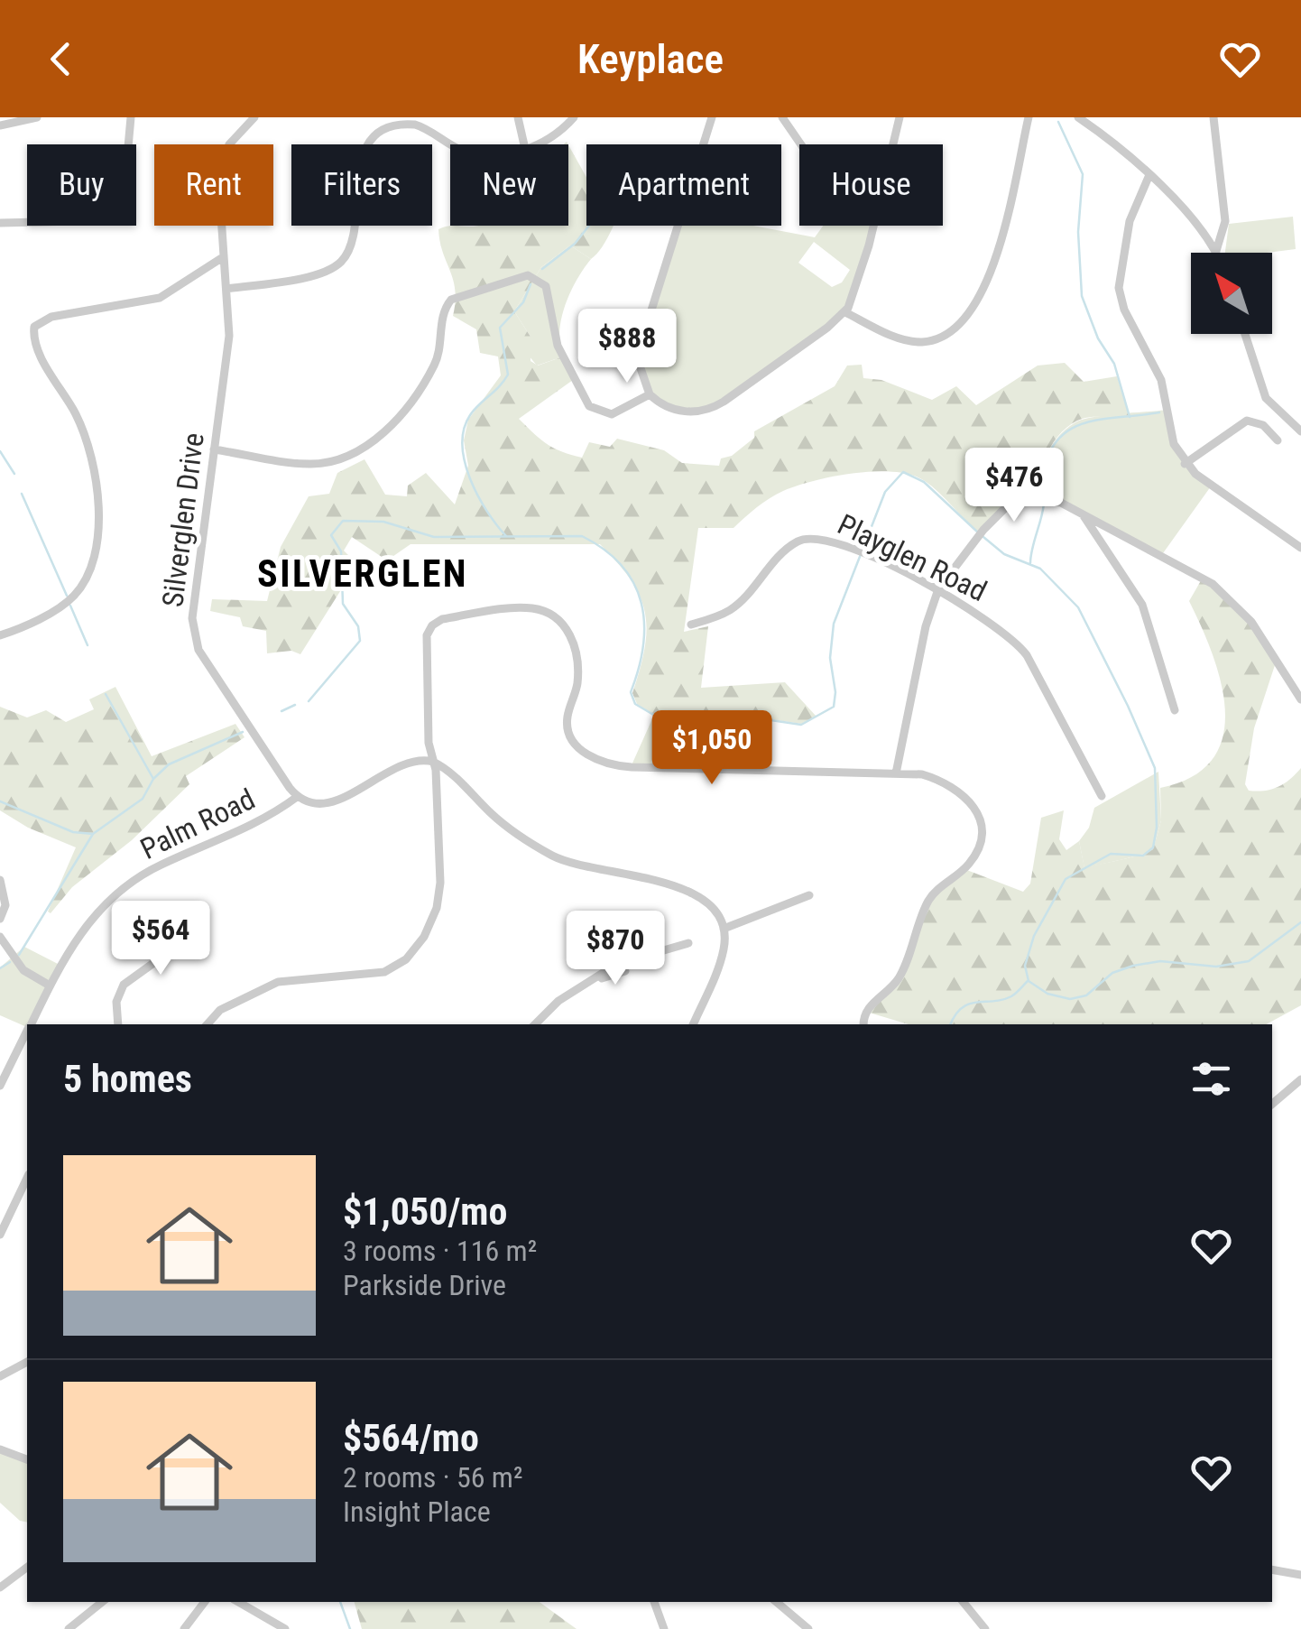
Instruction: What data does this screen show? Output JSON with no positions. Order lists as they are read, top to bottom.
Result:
{
  "streets": {
    "street": ["Silverglen Drive", "Playglen Road", "Palm Road"]
  },
  "crossings": [
    ["Silverglen Drive", "Palm Road"]
  ],
  "districts": ["SILVERGLEN"],
  "north": "top left",
  "page": {
    "header": "Keyplace",
    "chip": [
      "Buy",
      "Rent",
      "Filters",
      "New",
      "Apartment",
      "House"
    ],
    "price": [
      "$888",
      "$476",
      "$1,050",
      "$564",
      "$870"
    ],
    "heading": "5 homes",
    "list": [
      {
        "name": "$1,050/mo",
        "note": "3 rooms · 116 m² · Parkside Drive"
      },
      {
        "name": "$564/mo",
        "note": "2 rooms · 56 m² · Insight Place"
      }
    ]
  }
}
